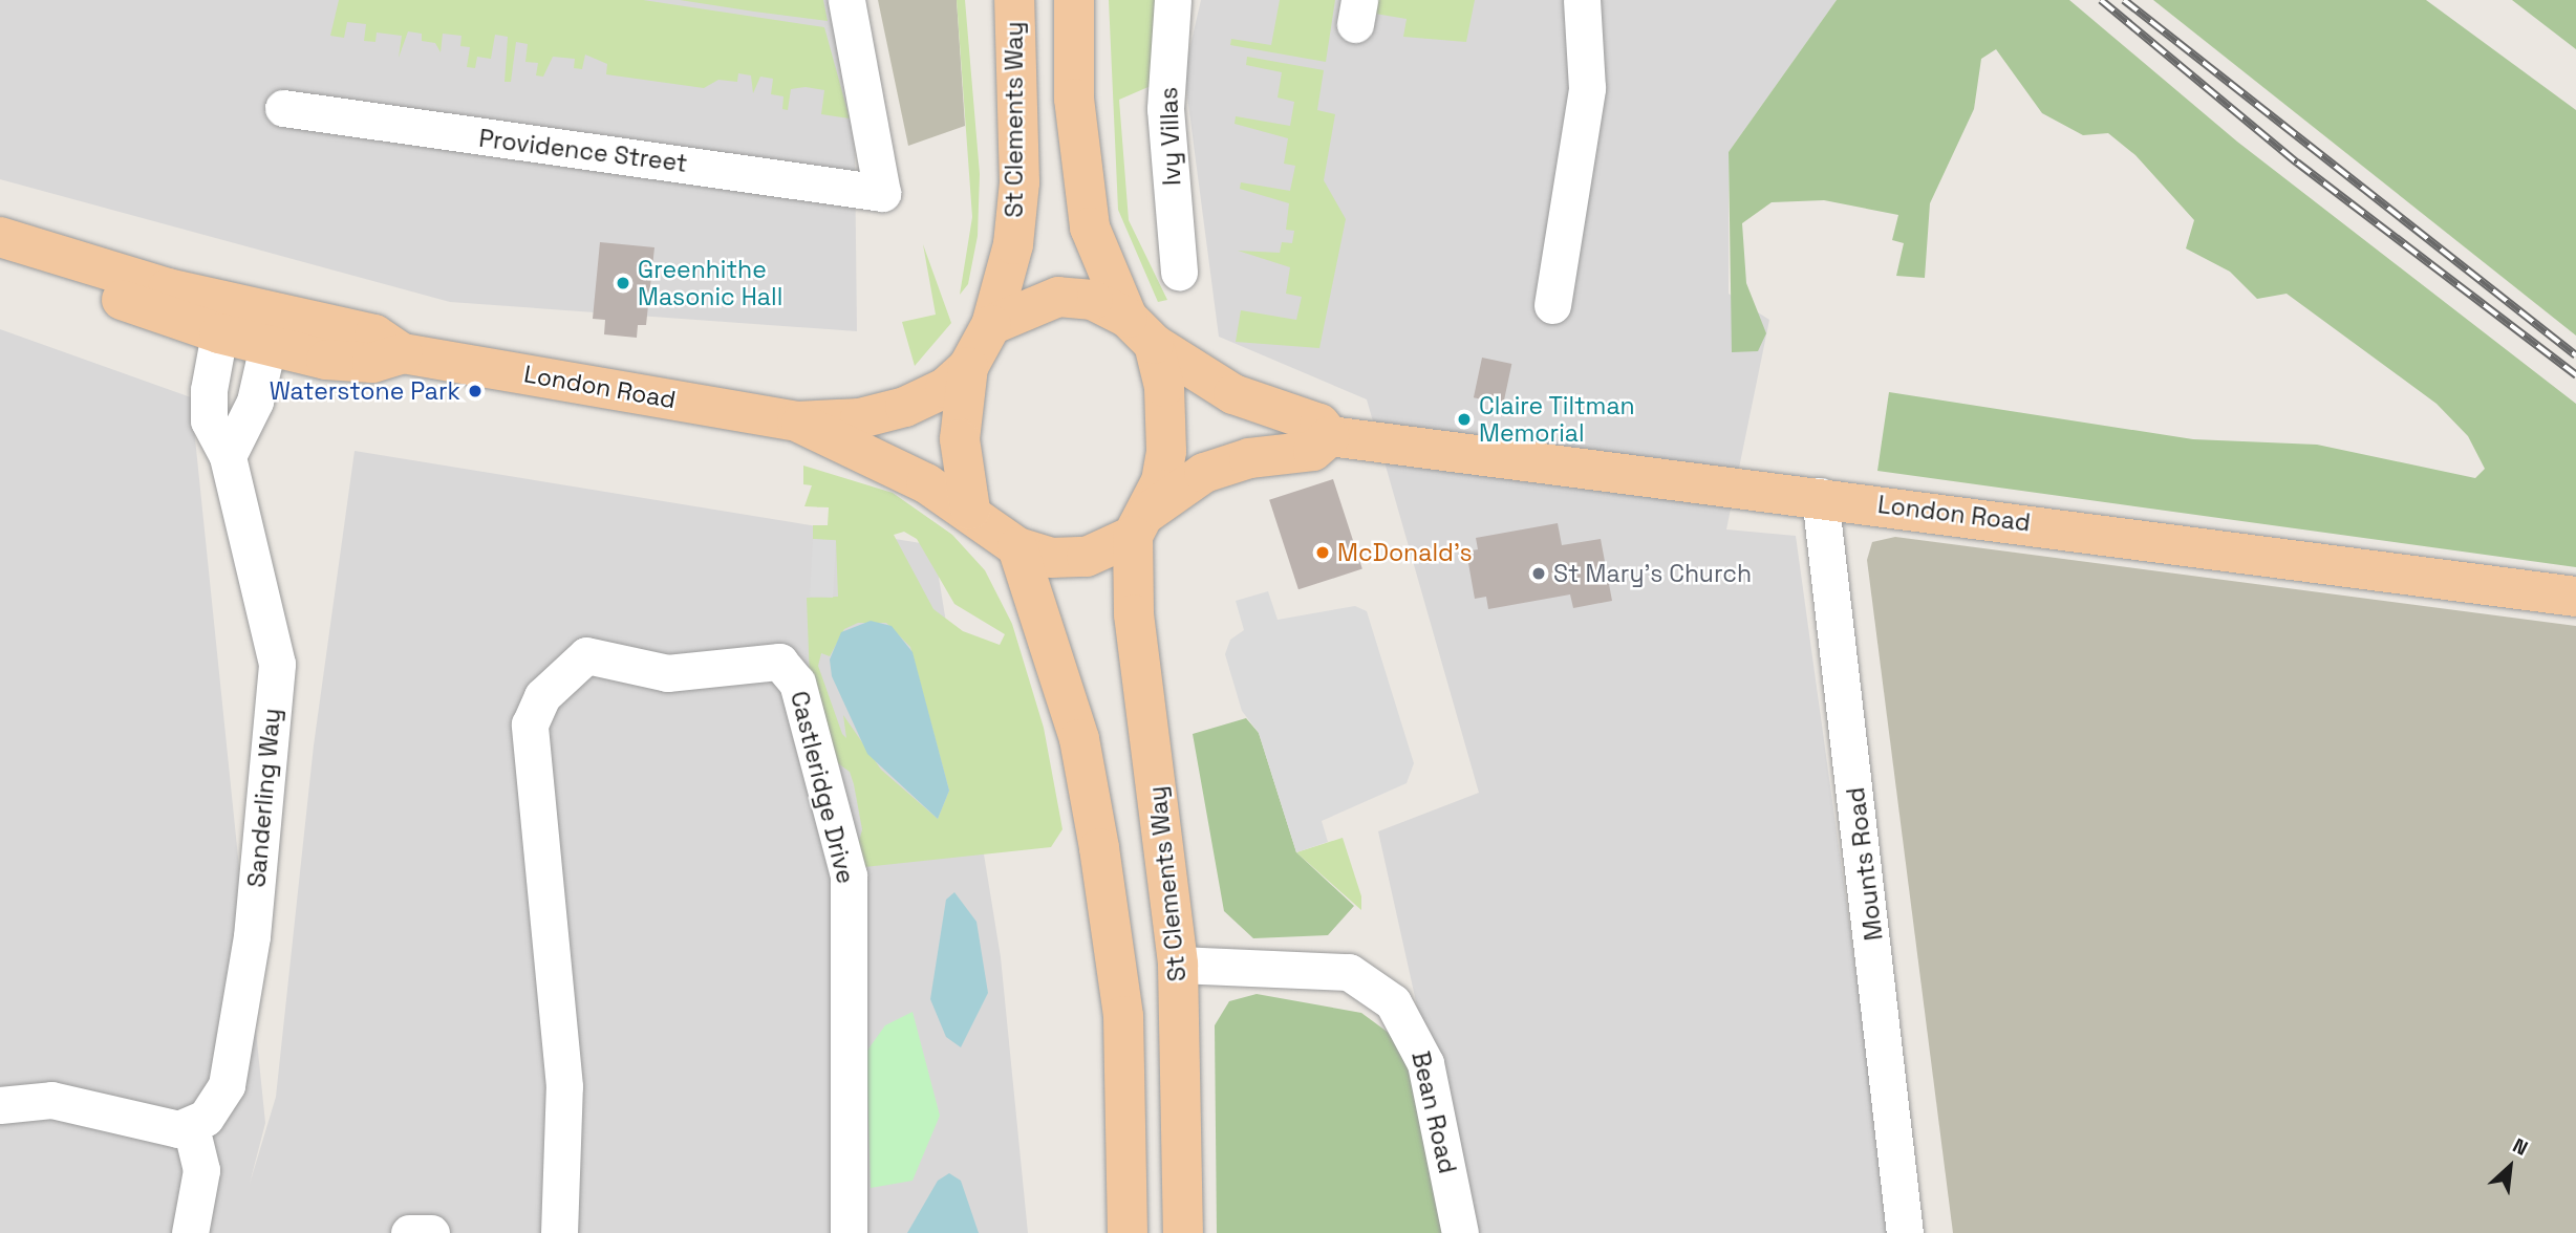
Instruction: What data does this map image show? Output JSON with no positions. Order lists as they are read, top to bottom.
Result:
{
  "streets": {
    "main road": ["St Clements Way", "London Road"],
    "street": [
      "Ivy Villas",
      "Providence Street",
      "Castleridge Drive",
      "Sanderling Way",
      "Mounts Road",
      "Bean Road"
    ]
  },
  "crossings": [
    ["St Clements Way", "London Road"],
    ["St Clements Way", "Bean Road"],
    ["London Road", "Sanderling Way"],
    ["London Road", "Mounts Road"]
  ],
  "places": [
    "Greenhithe Masonic Hall",
    "Waterstone Park",
    "Claire Tiltman Memorial",
    "McDonald's",
    "St Mary's Church"
  ],
  "north": "top right"
}
